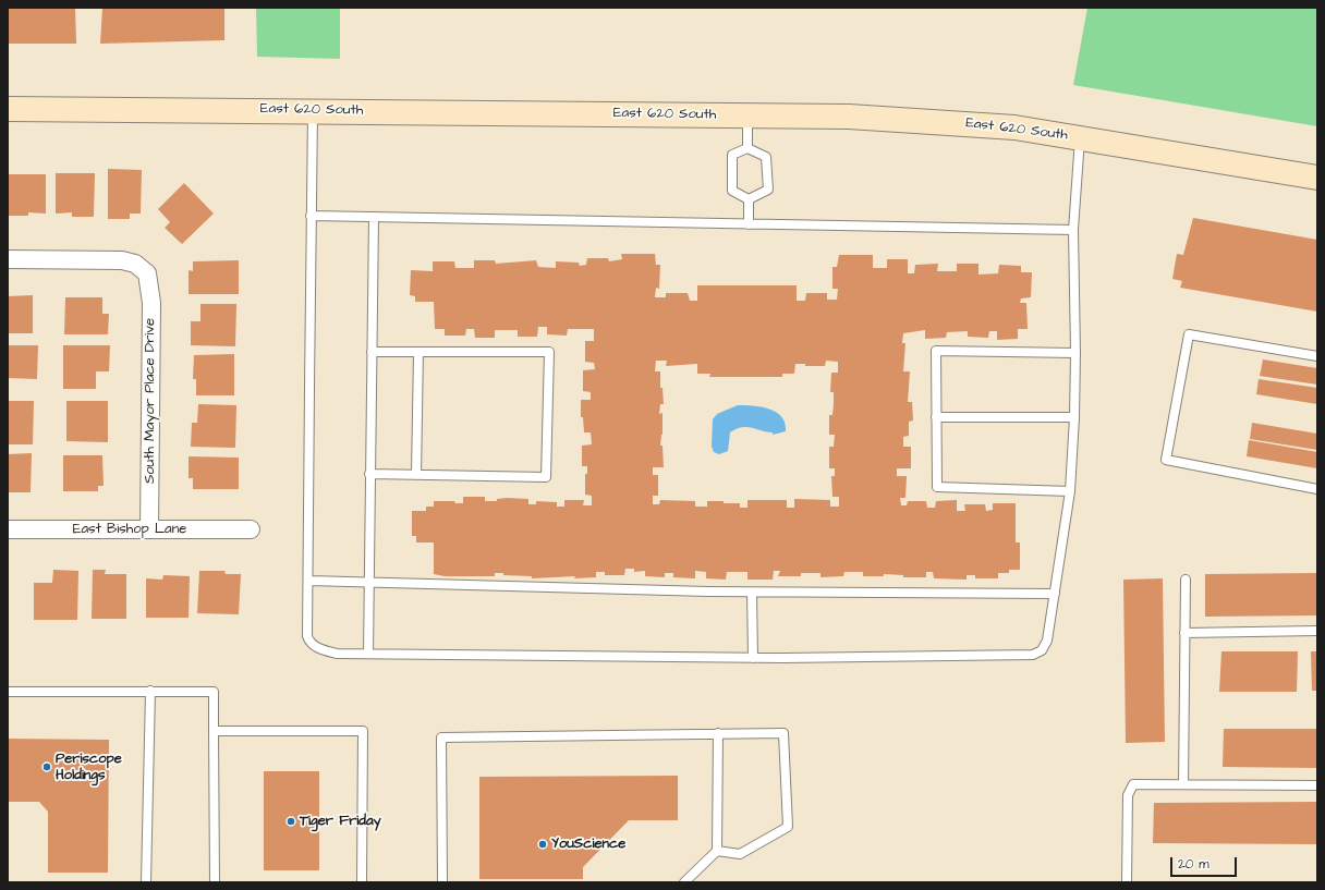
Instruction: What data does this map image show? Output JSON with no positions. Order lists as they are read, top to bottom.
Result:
{
  "streets": {
    "street": ["East 620 South", "South Mayor Place Drive", "East Bishop Lane"]
  },
  "crossings": [
    ["South Mayor Place Drive", "East Bishop Lane"]
  ],
  "places": ["Periscope Holdings", "Tiger Friday", "YouScience"],
  "scale_bar": "20 m"
}
